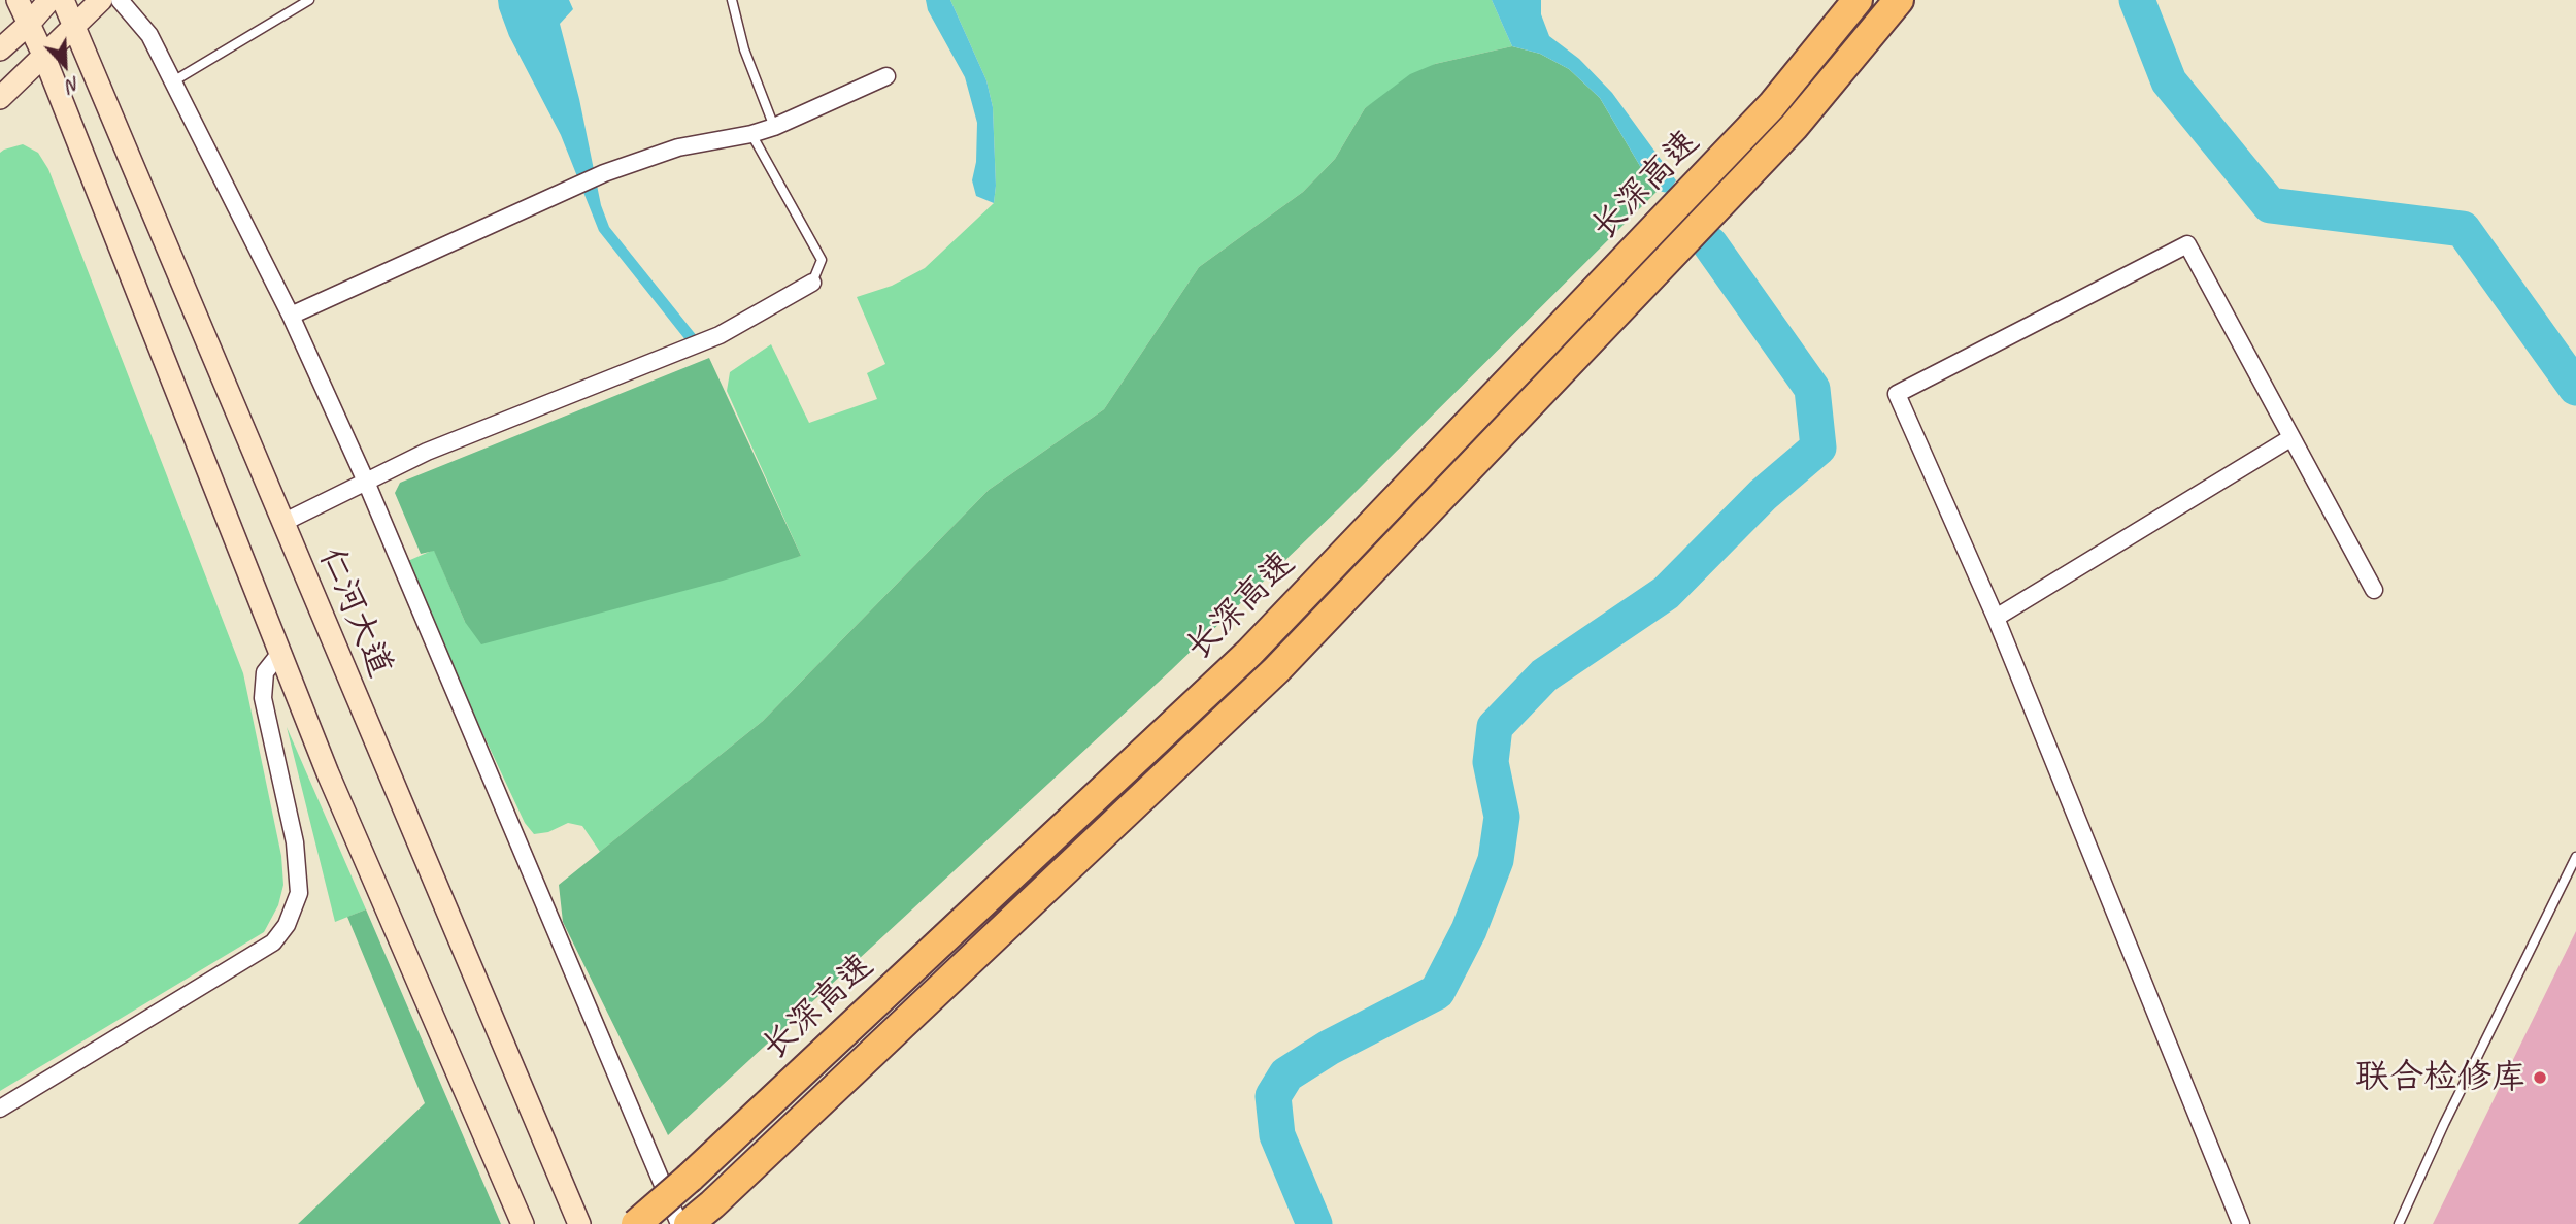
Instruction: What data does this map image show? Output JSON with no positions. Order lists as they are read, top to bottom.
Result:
{
  "streets": {
    "highway": ["长深高速"],
    "main road": ["仁河大道"]
  },
  "places": ["联合检修库"],
  "north": "bottom right"
}
